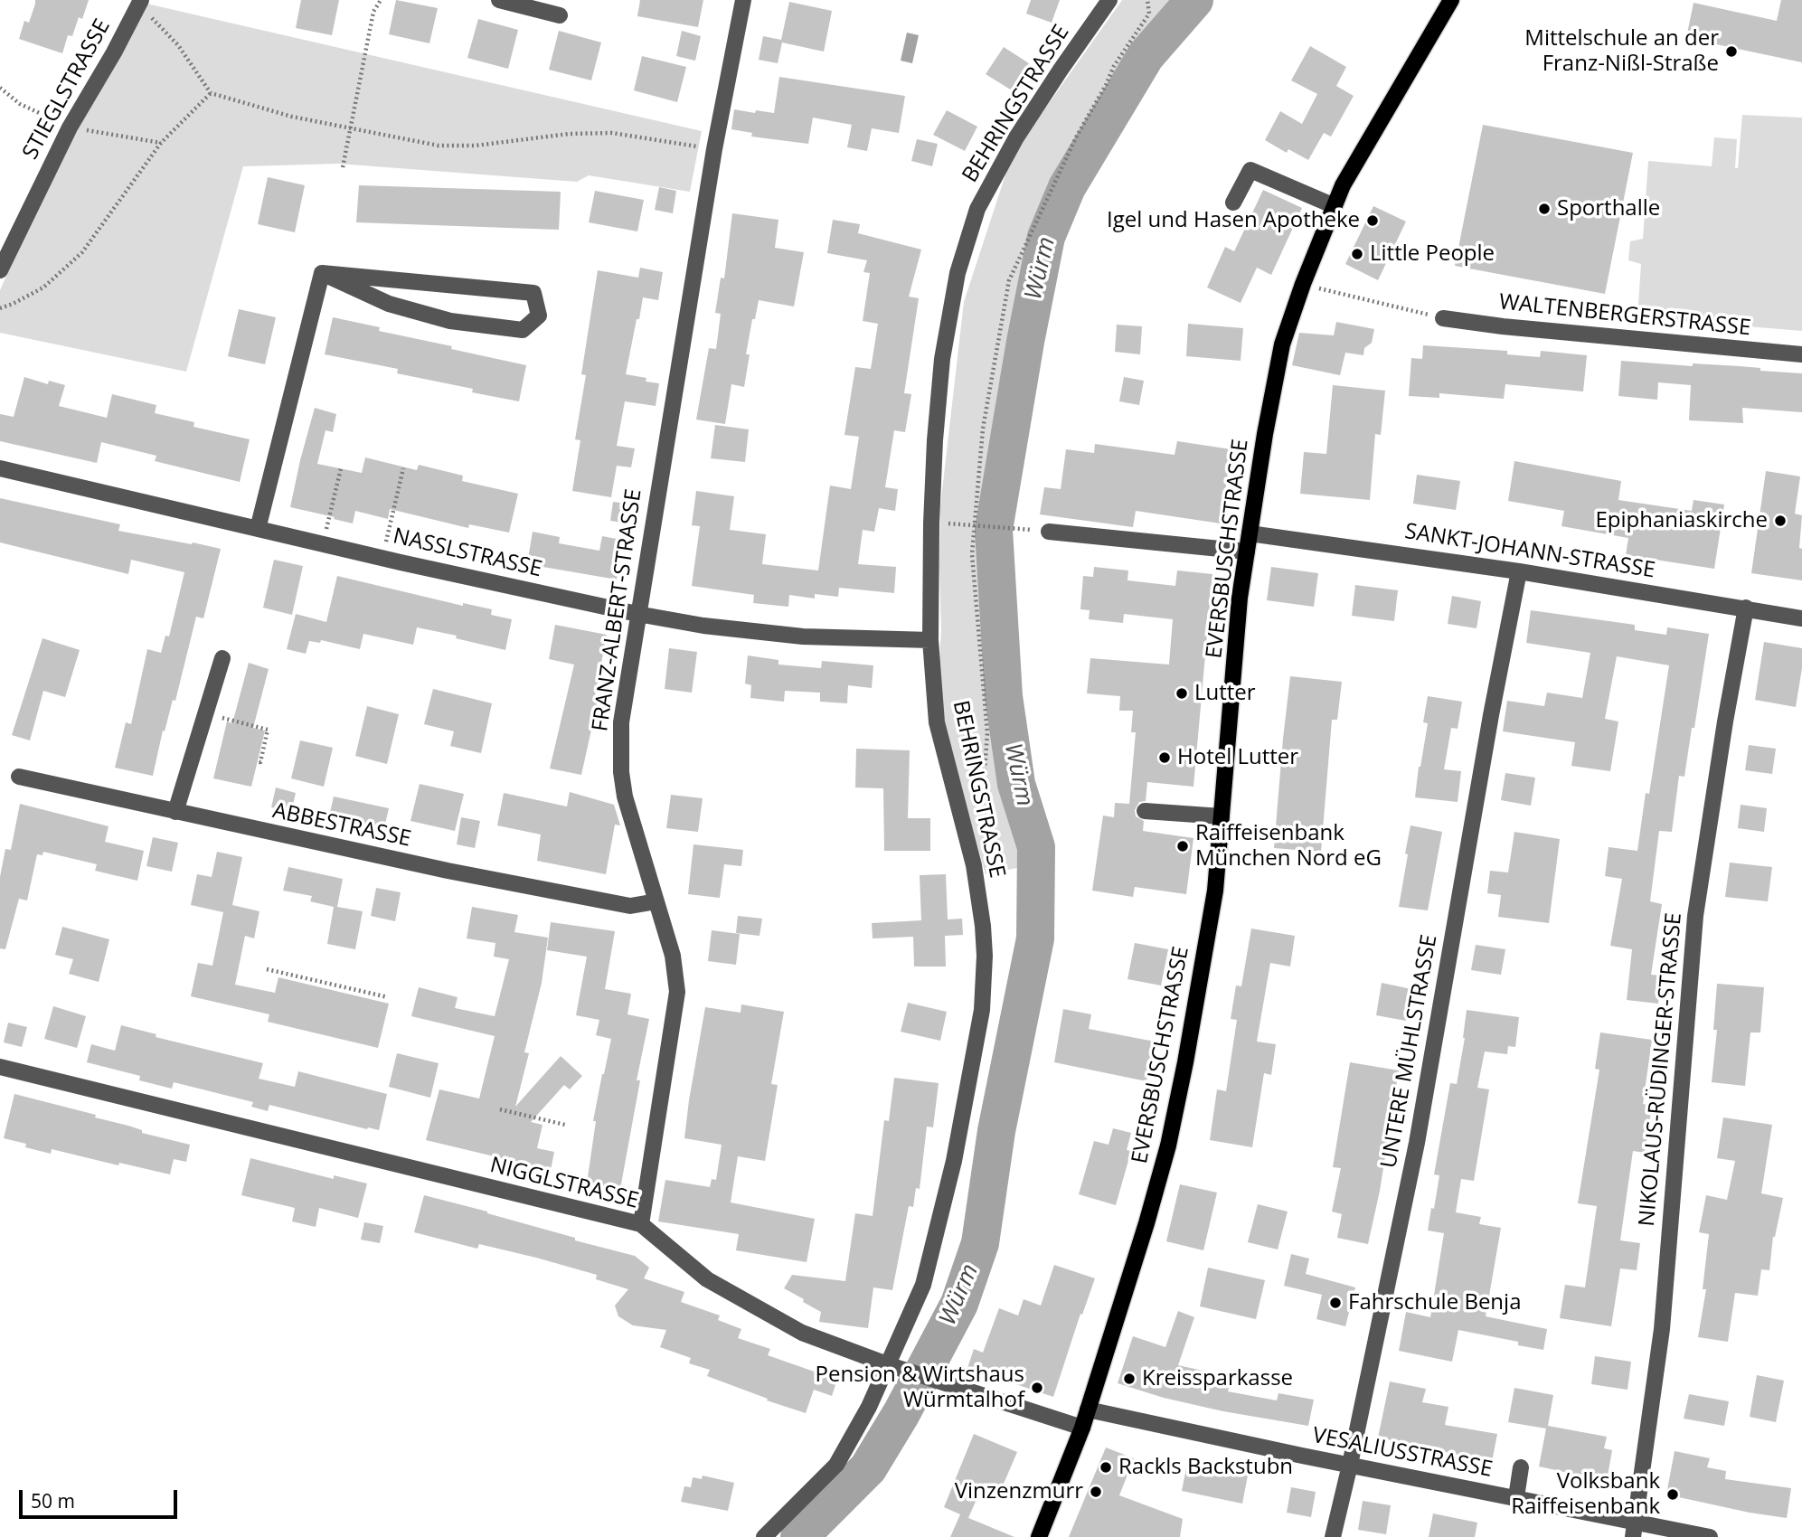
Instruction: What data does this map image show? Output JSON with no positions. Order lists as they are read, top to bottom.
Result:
{
  "streets": {
    "main road": ["EVERSBUSCHSTRASSE"],
    "street": [
      "STIEGLSTRASSE",
      "BEHRINGSTRASSE",
      "WALTENBERGERSTRASSE",
      "SANKT-JOHANN-STRASSE",
      "NASSLSTRASSE",
      "FRANZ-ALBERT-STRASSE",
      "ABBESTRASSE",
      "UNTERE MÜHLSTRASSE",
      "NIKOLAUS-RÜDINGER-STRASSE",
      "NIGGLSTRASSE",
      "VESALIUSSTRASSE"
    ]
  },
  "crossings": [
    ["BEHRINGSTRASSE", "NASSLSTRASSE"],
    ["BEHRINGSTRASSE", "NIGGLSTRASSE"],
    ["EVERSBUSCHSTRASSE", "SANKT-JOHANN-STRASSE"],
    ["EVERSBUSCHSTRASSE", "NIGGLSTRASSE"],
    ["EVERSBUSCHSTRASSE", "VESALIUSSTRASSE"],
    ["SANKT-JOHANN-STRASSE", "UNTERE MÜHLSTRASSE"],
    ["SANKT-JOHANN-STRASSE", "NIKOLAUS-RÜDINGER-STRASSE"],
    ["NASSLSTRASSE", "FRANZ-ALBERT-STRASSE"],
    ["FRANZ-ALBERT-STRASSE", "ABBESTRASSE"],
    ["FRANZ-ALBERT-STRASSE", "NIGGLSTRASSE"],
    ["UNTERE MÜHLSTRASSE", "VESALIUSSTRASSE"],
    ["NIKOLAUS-RÜDINGER-STRASSE", "VESALIUSSTRASSE"]
  ],
  "water": ["Würm"],
  "places": [
    "Mittelschule an der Franz-Nißl-Straße",
    "Sporthalle",
    "Igel und Hasen Apotheke",
    "Little People",
    "Epiphaniaskirche",
    "Lutter",
    "Hotel Lutter",
    "Raiffeisenbank München Nord eG",
    "Fahrschule Benja",
    "Kreissparkasse",
    "Pension & Wirtshaus Würmtalhof",
    "Rackls Backstubn",
    "Vinzenzmurr",
    "Volksbank Raiffeisenbank"
  ],
  "scale_bar": "50 m"
}
